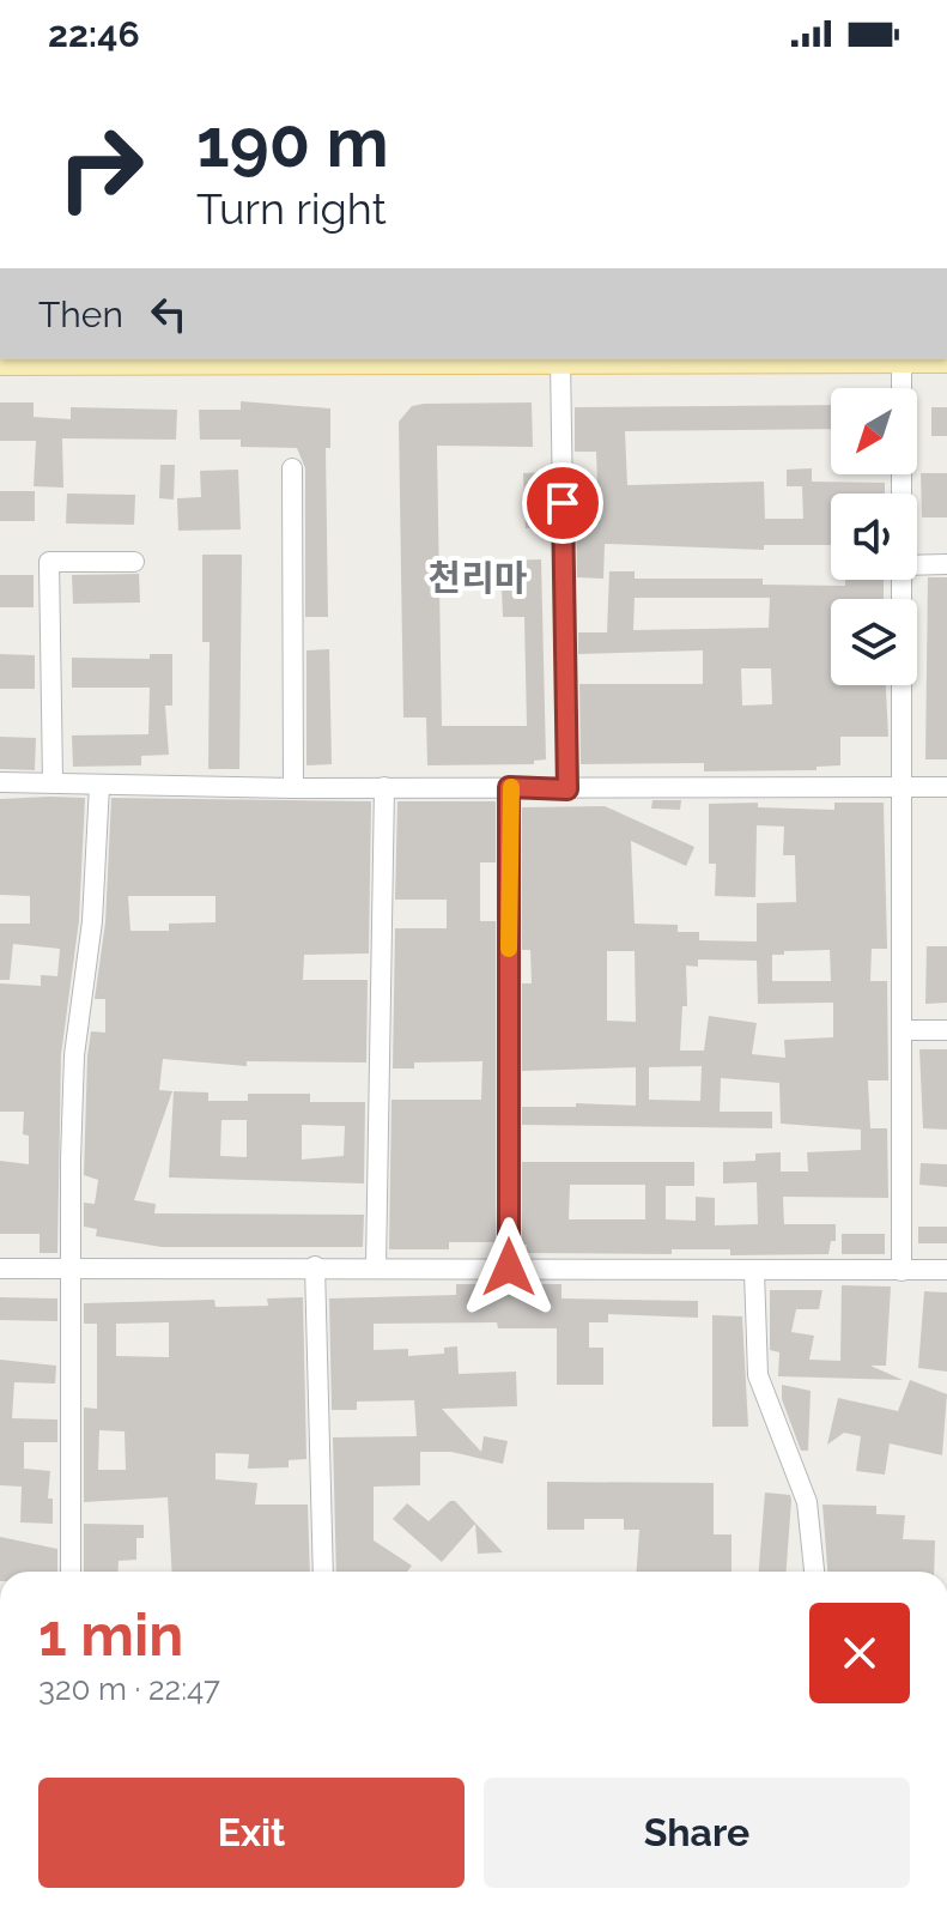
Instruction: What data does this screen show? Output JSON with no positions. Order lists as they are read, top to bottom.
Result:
{
  "districts": ["천리마"],
  "north": "bottom left",
  "page": {
    "status": "22:46",
    "turn": ["190 m", "Turn right"],
    "then": "Then",
    "heading": ["1 min", "320 m · 22:47"],
    "buttons": ["Exit", "Share"]
  }
}
